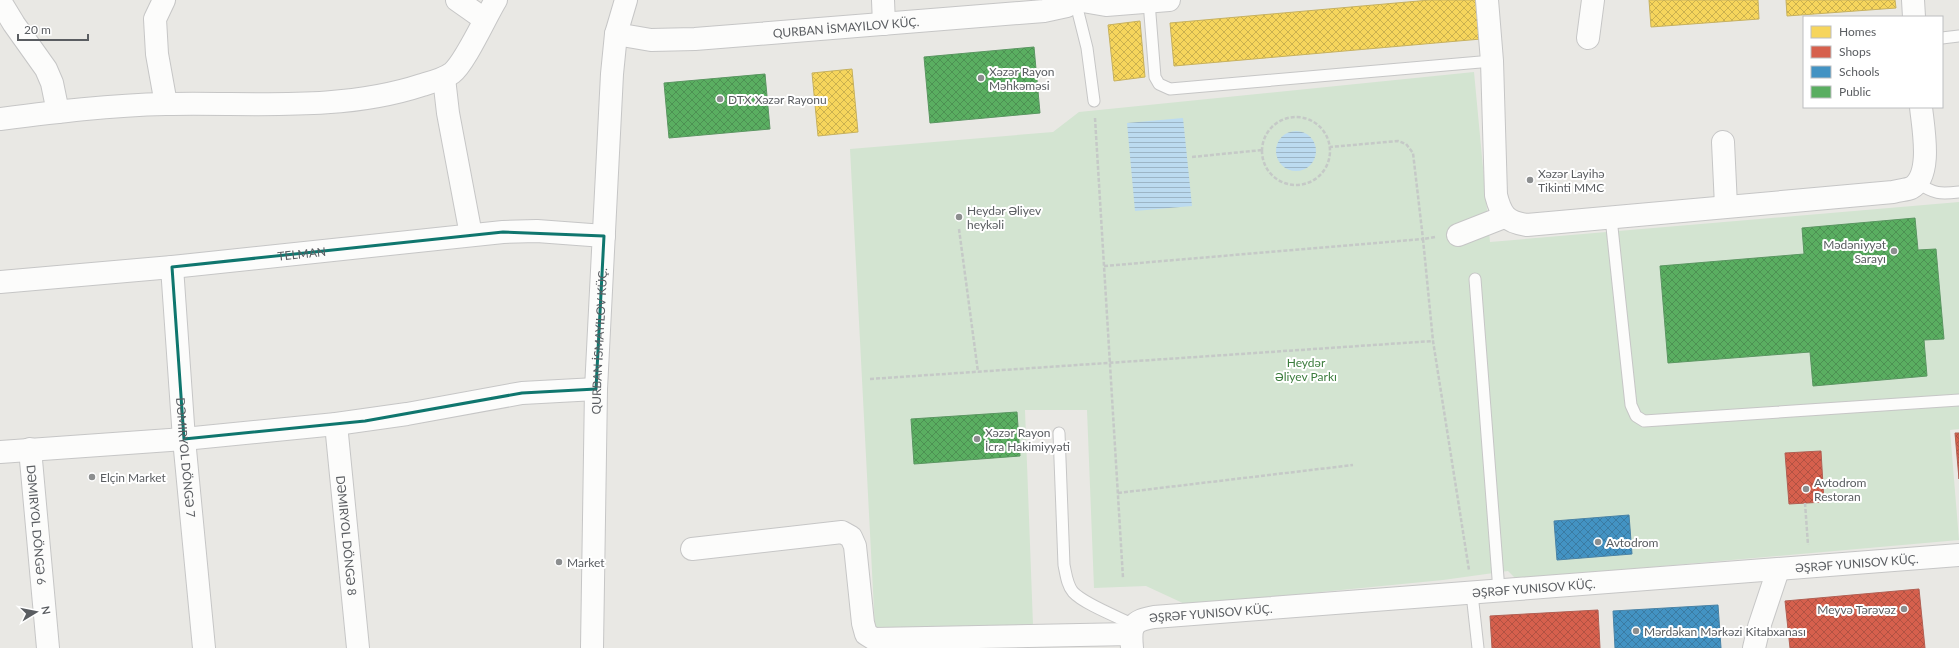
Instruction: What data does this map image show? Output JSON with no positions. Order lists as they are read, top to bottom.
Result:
{
  "streets": {
    "street": [
      "TELMAN",
      "DƏMIRYOL DÖNGƏ 7",
      "DƏMIRYOL DÖNGƏ 6",
      "DƏMIRYOL DÖNGƏ 8",
      "ƏŞRƏF YUNISOV KÜÇ."
    ]
  },
  "crossings": [
    ["TELMAN", "DƏMIRYOL DÖNGƏ 7"]
  ],
  "parks": ["Heydər Əliyev Parkı"],
  "places": [
    "Xəzər Rayon Məhkəməsi",
    "DTX Xəzər Rayonu",
    "Xəzər Layihə Tikinti MMC",
    "Heydər Əliyev heykəli",
    "Mədəniyyət Sarayı",
    "Xəzər Rayon İcra Hakimiyyəti",
    "Elçin Market",
    "Avtodrom Restoran",
    "Avtodrom",
    "Market",
    "Meyvə Tərəvəz",
    "Mərdəkan Mərkəzi Kitabxanası"
  ],
  "legend": [
    "Homes",
    "Shops",
    "Schools",
    "Public"
  ],
  "scale_bar": "20 m",
  "north": "right"
}
